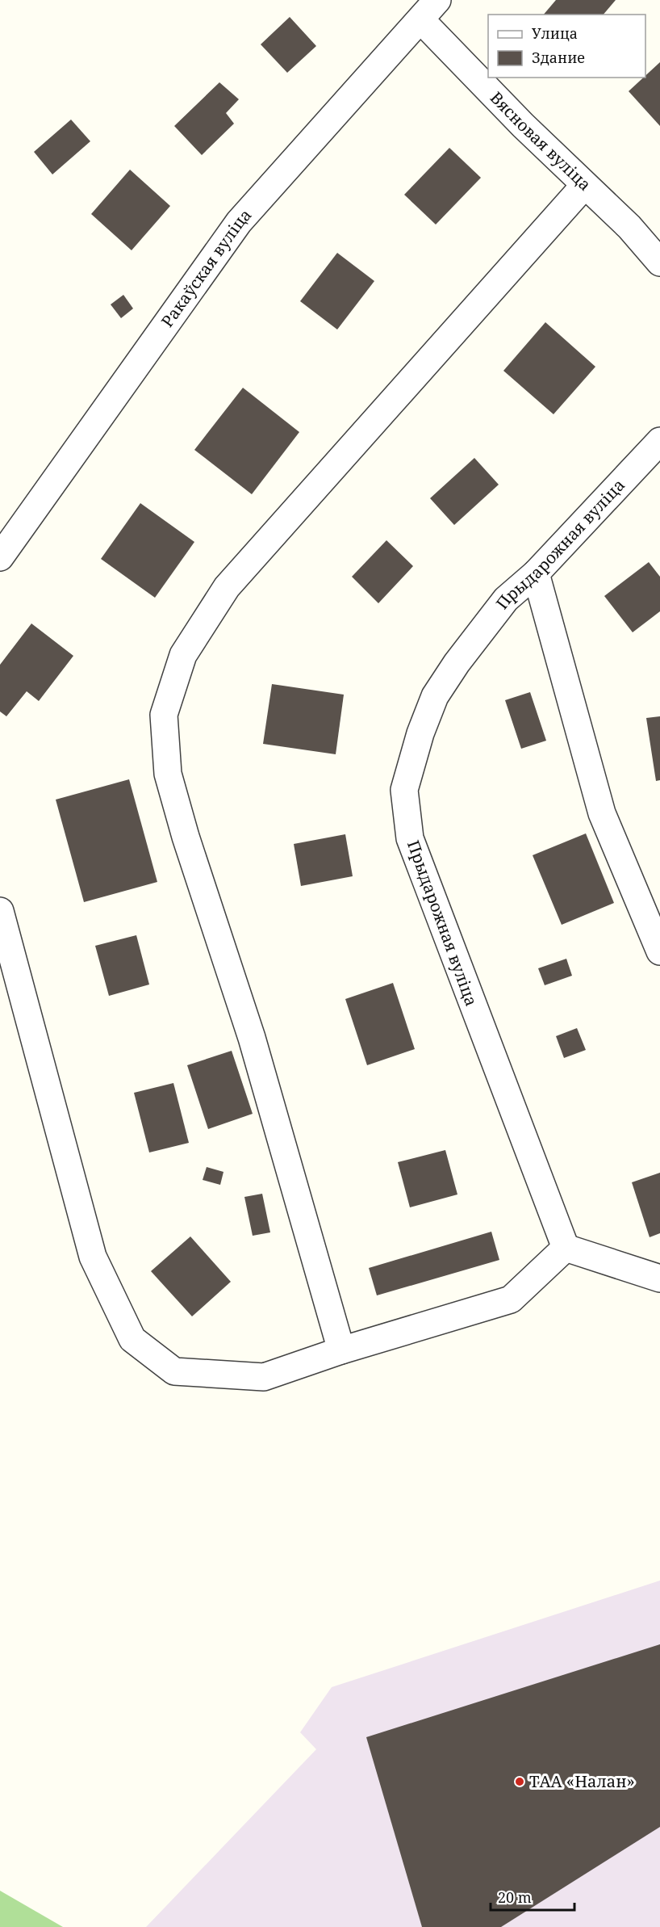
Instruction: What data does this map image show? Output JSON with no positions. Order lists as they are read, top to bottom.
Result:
{
  "streets": {
    "street": ["Вясновая вуліца", "Ракаўская вуліца", "Прыдарожная вуліца"]
  },
  "crossings": [
    ["Вясновая вуліца", "Ракаўская вуліца"]
  ],
  "places": ["ТАА «Налан»"],
  "legend": ["Улица", "Здание"],
  "scale_bar": "20 m"
}
